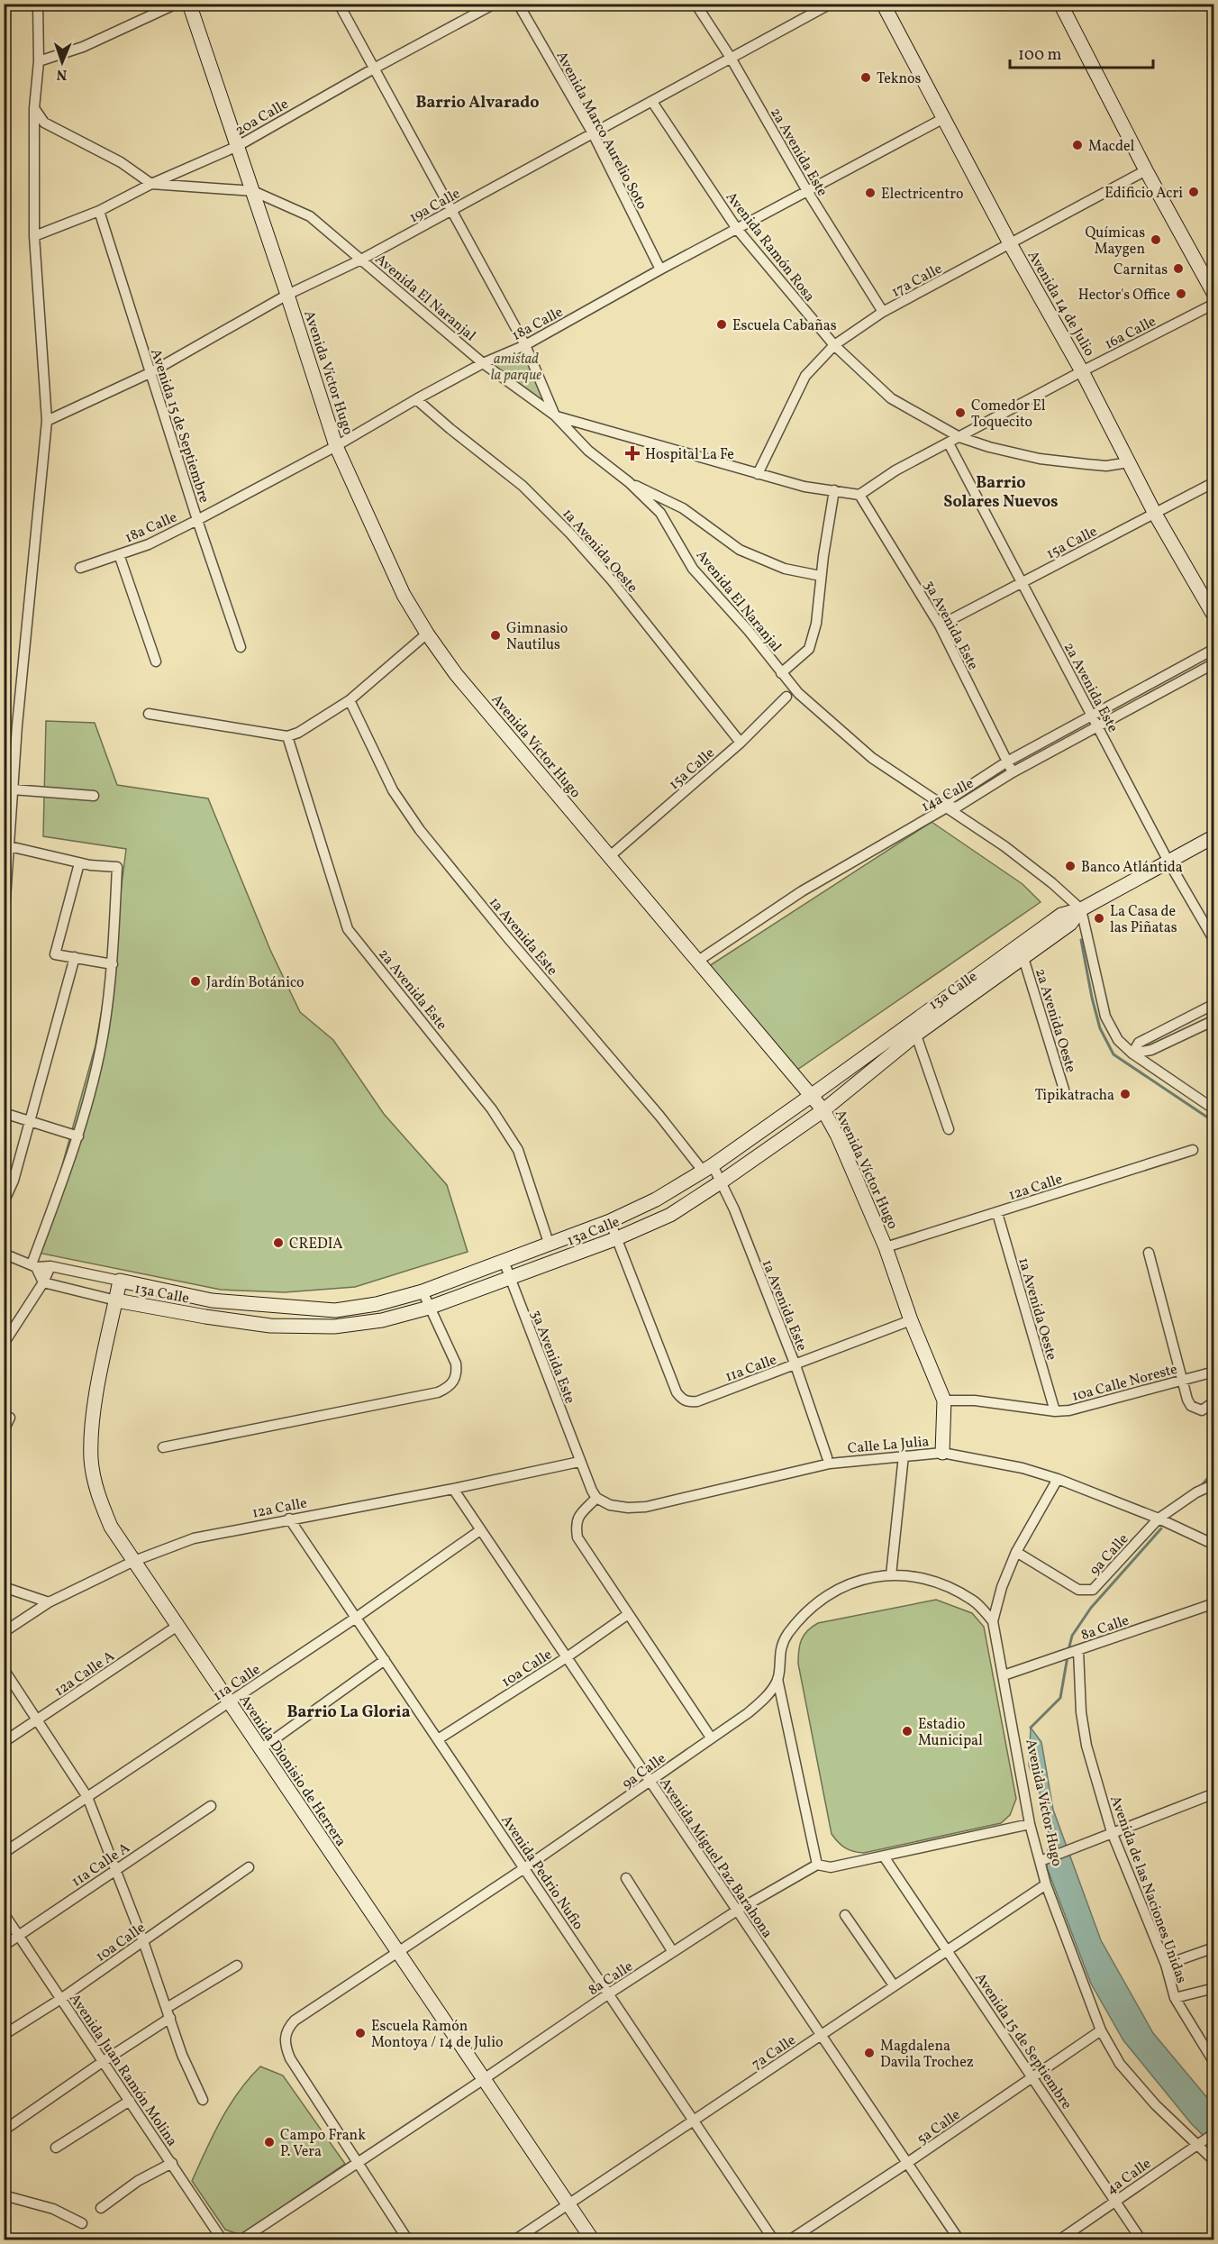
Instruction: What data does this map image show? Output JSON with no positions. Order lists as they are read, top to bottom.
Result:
{
  "streets": {
    "street": [
      "20a Calle",
      "Avenida Marco Aurelio Soto",
      "2a Avenida Este",
      "19a Calle",
      "Avenida Ramón Rosa",
      "17a Calle",
      "Avenida El Naranjal",
      "Avenida 14 de Julio",
      "18a Calle",
      "16a Calle",
      "Avenida Víctor Hugo",
      "Avenida 15 de Septiembre",
      "15a Calle",
      "1a Avenida Oeste",
      "3a Avenida Este",
      "14a Calle",
      "1a Avenida Este",
      "13a Calle",
      "2a Avenida Oeste",
      "12a Calle",
      "11a Calle",
      "10a Calle Noreste",
      "Calle La Julia",
      "9a Calle",
      "8a Calle",
      "10a Calle",
      "12a Calle A",
      "Avenida Dionisio de Herrera",
      "Avenida Miguel Paz Barahona",
      "11a Calle A",
      "Avenida Pedrio Nufio",
      "Avenida de las Naciones Unidas",
      "7a Calle",
      "Avenida Juan Ramón Molina",
      "5a Calle",
      "4a Calle"
    ]
  },
  "crossings": [
    ["20a Calle", "Avenida El Naranjal"],
    ["20a Calle", "Avenida Víctor Hugo"],
    ["20a Calle", "Avenida 15 de Septiembre"],
    ["Avenida Marco Aurelio Soto", "19a Calle"],
    ["Avenida Marco Aurelio Soto", "18a Calle"],
    ["2a Avenida Este", "19a Calle"],
    ["2a Avenida Este", "17a Calle"],
    ["2a Avenida Este", "18a Calle"],
    ["2a Avenida Este", "16a Calle"],
    ["2a Avenida Este", "15a Calle"],
    ["2a Avenida Este", "14a Calle"],
    ["2a Avenida Este", "13a Calle"],
    ["19a Calle", "Avenida Ramón Rosa"],
    ["19a Calle", "Avenida El Naranjal"],
    ["19a Calle", "Avenida Víctor Hugo"],
    ["19a Calle", "Avenida 15 de Septiembre"],
    ["Avenida Ramón Rosa", "17a Calle"],
    ["Avenida Ramón Rosa", "Avenida 14 de Julio"],
    ["Avenida Ramón Rosa", "18a Calle"],
    ["Avenida Ramón Rosa", "16a Calle"],
    ["17a Calle", "Avenida 14 de Julio"],
    ["Avenida El Naranjal", "18a Calle"],
    ["Avenida El Naranjal", "Avenida Víctor Hugo"],
    ["Avenida El Naranjal", "14a Calle"],
    ["Avenida El Naranjal", "13a Calle"],
    ["Avenida 14 de Julio", "18a Calle"],
    ["Avenida 14 de Julio", "16a Calle"],
    ["Avenida 14 de Julio", "15a Calle"],
    ["18a Calle", "Avenida Víctor Hugo"],
    ["18a Calle", "Avenida 15 de Septiembre"],
    ["18a Calle", "1a Avenida Oeste"],
    ["16a Calle", "3a Avenida Este"],
    ["Avenida Víctor Hugo", "15a Calle"],
    ["Avenida Víctor Hugo", "14a Calle"],
    ["Avenida Víctor Hugo", "13a Calle"],
    ["Avenida Víctor Hugo", "12a Calle"],
    ["Avenida Víctor Hugo", "11a Calle"],
    ["Avenida Víctor Hugo", "10a Calle Noreste"],
    ["Avenida Víctor Hugo", "Calle La Julia"],
    ["Avenida Víctor Hugo", "9a Calle"],
    ["Avenida Víctor Hugo", "8a Calle"],
    ["Avenida Víctor Hugo", "7a Calle"],
    ["Avenida Víctor Hugo", "5a Calle"],
    ["Avenida Víctor Hugo", "4a Calle"],
    ["Avenida 15 de Septiembre", "8a Calle"],
    ["Avenida 15 de Septiembre", "7a Calle"],
    ["Avenida 15 de Septiembre", "5a Calle"],
    ["Avenida 15 de Septiembre", "4a Calle"],
    ["15a Calle", "1a Avenida Oeste"],
    ["15a Calle", "3a Avenida Este"],
    ["1a Avenida Oeste", "12a Calle"],
    ["1a Avenida Oeste", "10a Calle Noreste"],
    ["3a Avenida Este", "14a Calle"],
    ["3a Avenida Este", "13a Calle"],
    ["3a Avenida Este", "12a Calle"],
    ["1a Avenida Este", "13a Calle"],
    ["1a Avenida Este", "11a Calle"],
    ["13a Calle", "2a Avenida Oeste"],
    ["13a Calle", "11a Calle"],
    ["13a Calle", "Avenida Dionisio de Herrera"],
    ["12a Calle", "Avenida Dionisio de Herrera"],
    ["12a Calle", "Avenida Miguel Paz Barahona"],
    ["12a Calle", "Avenida Pedrio Nufio"],
    ["11a Calle", "Avenida Dionisio de Herrera"],
    ["11a Calle", "Avenida Miguel Paz Barahona"],
    ["11a Calle", "Avenida Pedrio Nufio"],
    ["Calle La Julia", "9a Calle"],
    ["9a Calle", "8a Calle"],
    ["9a Calle", "Avenida Dionisio de Herrera"],
    ["9a Calle", "Avenida Miguel Paz Barahona"],
    ["9a Calle", "Avenida Pedrio Nufio"],
    ["8a Calle", "Avenida Dionisio de Herrera"],
    ["8a Calle", "Avenida Miguel Paz Barahona"],
    ["8a Calle", "Avenida Pedrio Nufio"],
    ["8a Calle", "Avenida de las Naciones Unidas"],
    ["10a Calle", "Avenida Miguel Paz Barahona"],
    ["10a Calle", "Avenida Pedrio Nufio"],
    ["10a Calle", "Avenida Juan Ramón Molina"],
    ["12a Calle A", "Avenida Dionisio de Herrera"],
    ["Avenida Dionisio de Herrera", "7a Calle"],
    ["Avenida Miguel Paz Barahona", "7a Calle"],
    ["Avenida Miguel Paz Barahona", "5a Calle"],
    ["11a Calle A", "Avenida Juan Ramón Molina"],
    ["Avenida Pedrio Nufio", "7a Calle"]
  ],
  "districts": ["Barrio Alvarado", "Barrio Solares Nuevos", "Barrio La Gloria"],
  "parks": ["amistad la parque"],
  "places": {
    "other": [
      "Teknos",
      "Macdel",
      "Edificio Acri",
      "Electricentro",
      "Químicas Maygen",
      "Carnitas",
      "Hector's Office",
      "Escuela Cabañas",
      "Comedor El Toquecito",
      "Gimnasio Nautilus",
      "Banco Atlántida",
      "La Casa de las Piñatas",
      "Jardín Botánico",
      "Tipikatracha",
      "CREDIA",
      "Estadio Municipal",
      "Escuela Ramón Montoya / 14 de Julio",
      "Magdalena Davila Trochez",
      "Campo Frank P. Vera"
    ],
    "health": ["Hospital La Fe"]
  },
  "scale_bar": "100 m",
  "north": "bottom"
}
